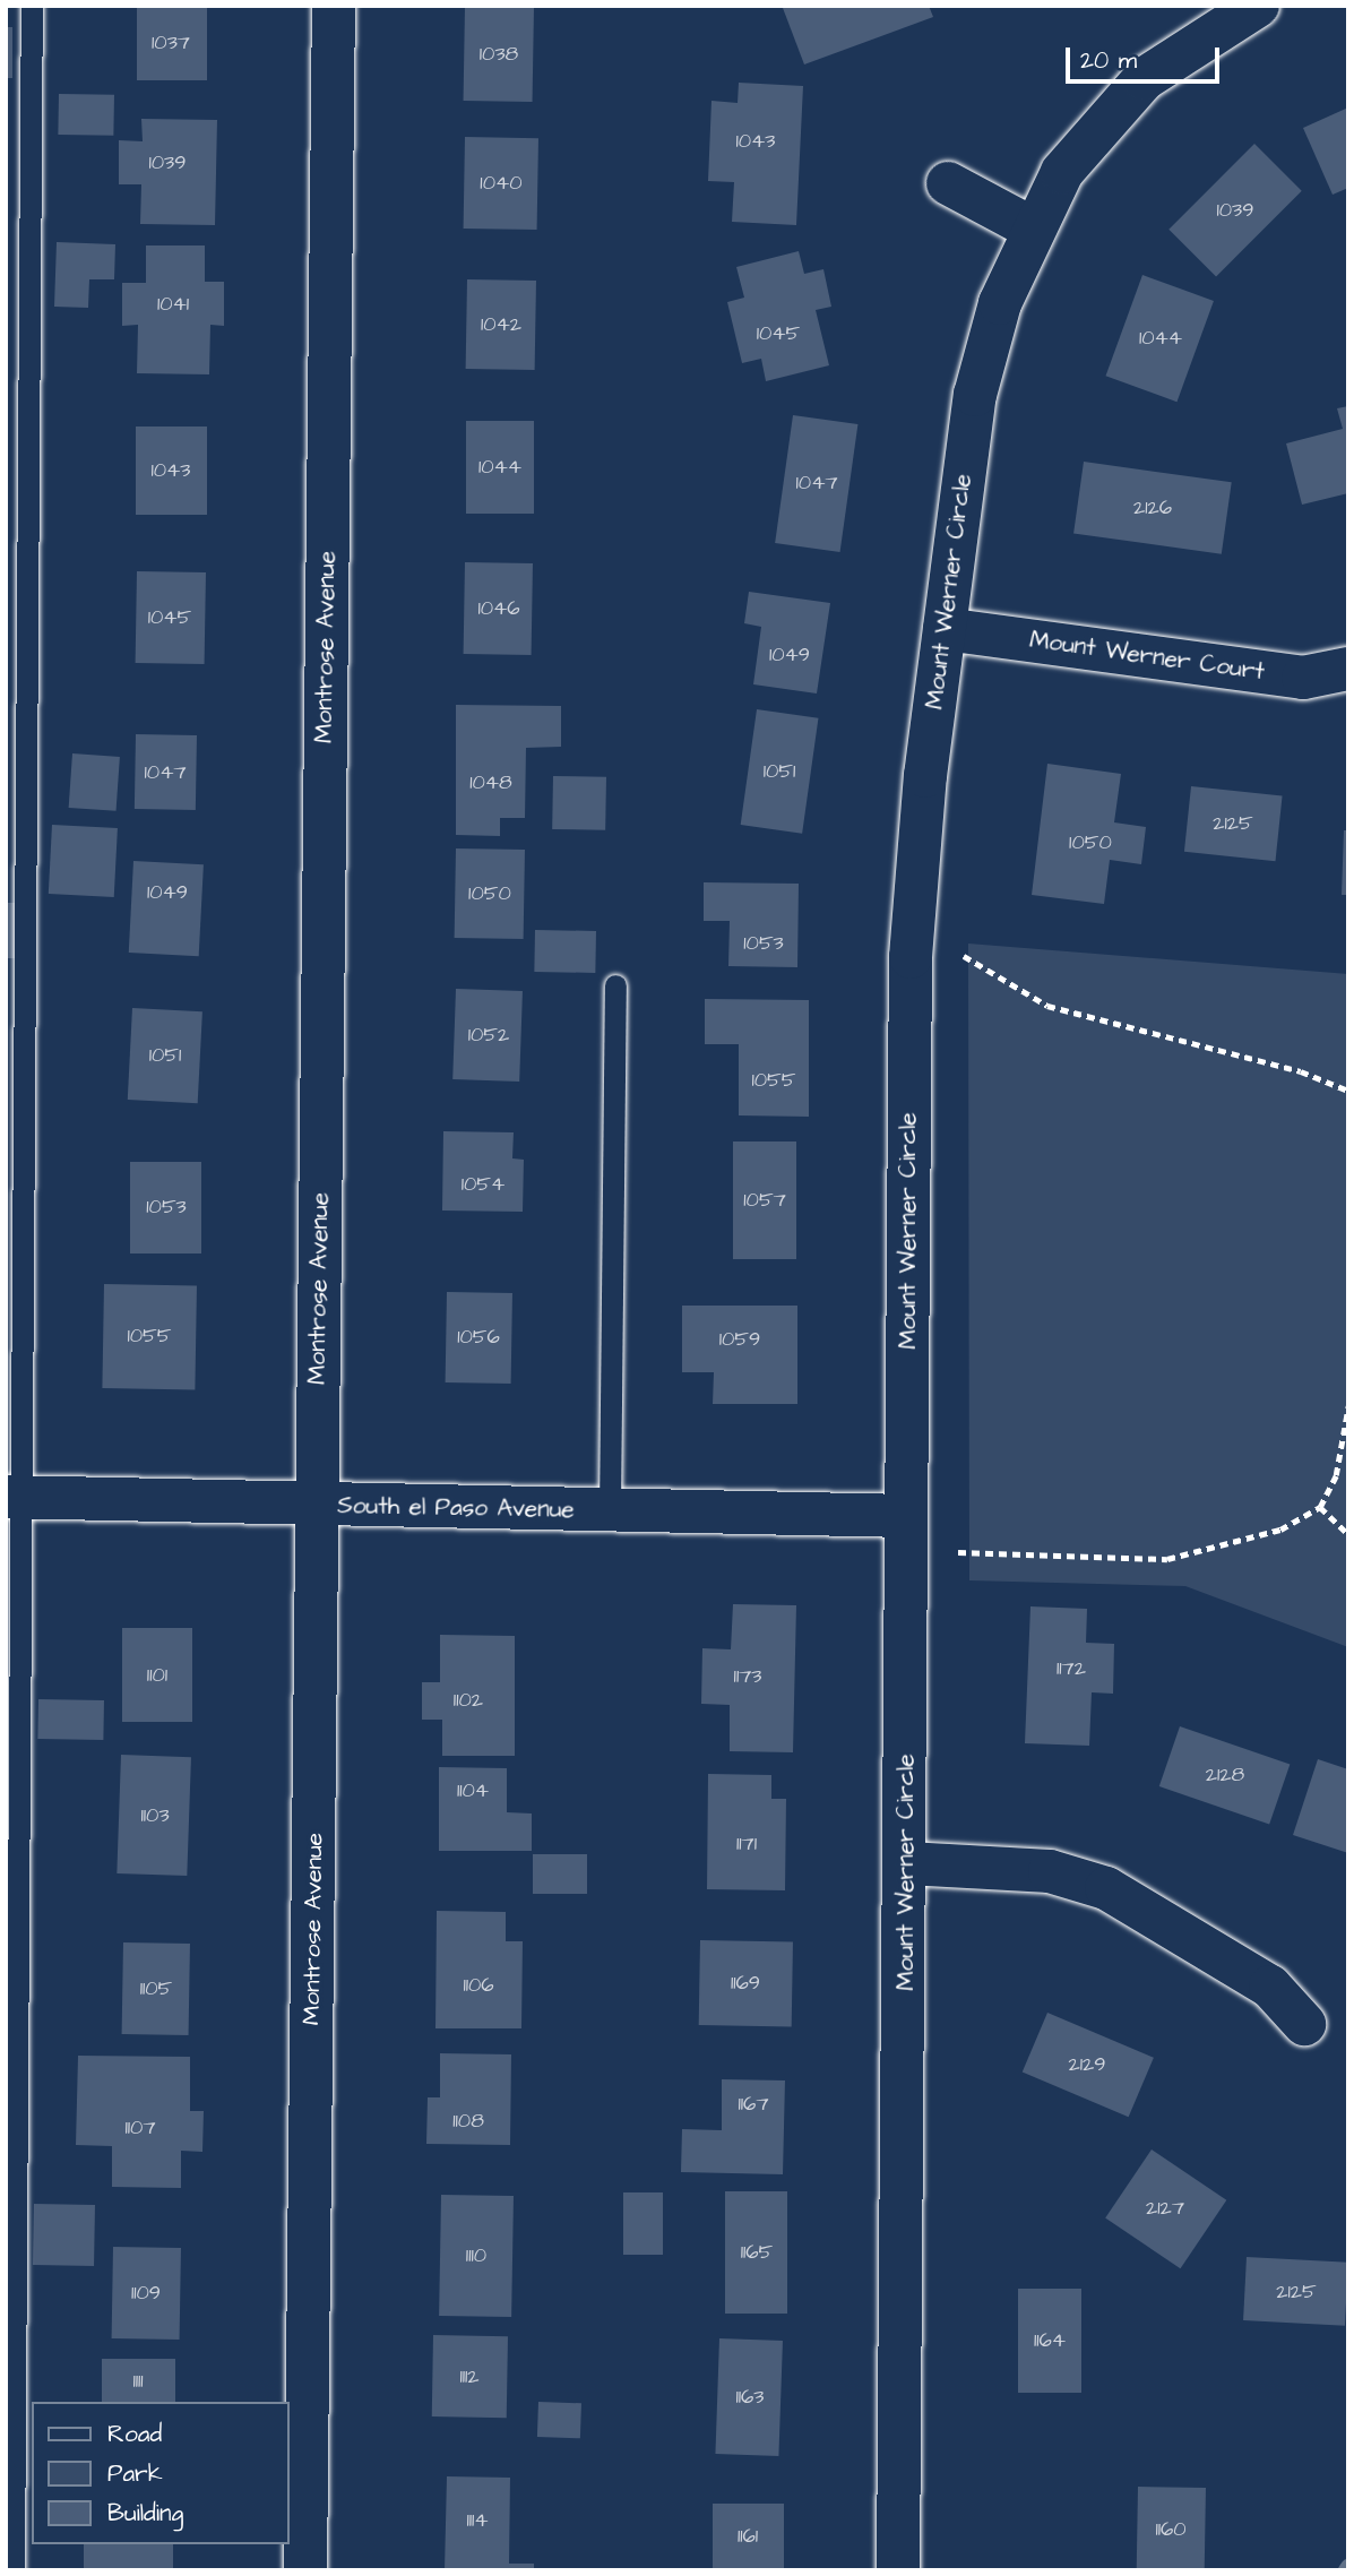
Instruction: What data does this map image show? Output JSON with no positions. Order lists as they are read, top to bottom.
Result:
{
  "streets": {
    "street": [
      "Mount Werner Circle",
      "Montrose Avenue",
      "Mount Werner Court",
      "South el Paso Avenue"
    ]
  },
  "crossings": [
    ["Mount Werner Circle", "Mount Werner Court"],
    ["Mount Werner Circle", "South el Paso Avenue"],
    ["Montrose Avenue", "South el Paso Avenue"]
  ],
  "house_numbers": [
    "1037",
    "1038",
    "1043",
    "1039",
    "1040",
    "1039",
    "1041",
    "1042",
    "1045",
    "1044",
    "1044",
    "1043",
    "1047",
    "2126",
    "1046",
    "1045",
    "1049",
    "1051",
    "1047",
    "1048",
    "2125",
    "1050",
    "1049",
    "1050",
    "1053",
    "1052",
    "1051",
    "1055",
    "1054",
    "1057",
    "1053",
    "1055",
    "1056",
    "1059",
    "1172",
    "1101",
    "1173",
    "1102",
    "2128",
    "1104",
    "1103",
    "1171",
    "1169",
    "1106",
    "1105",
    "2129",
    "1167",
    "1108",
    "1107",
    "2127",
    "1165",
    "1110",
    "2125",
    "1109",
    "1164",
    "1112",
    "1111",
    "1163",
    "1114",
    "1160",
    "1161"
  ],
  "legend": ["Road", "Park", "Building"],
  "scale_bar": "20 m"
}
